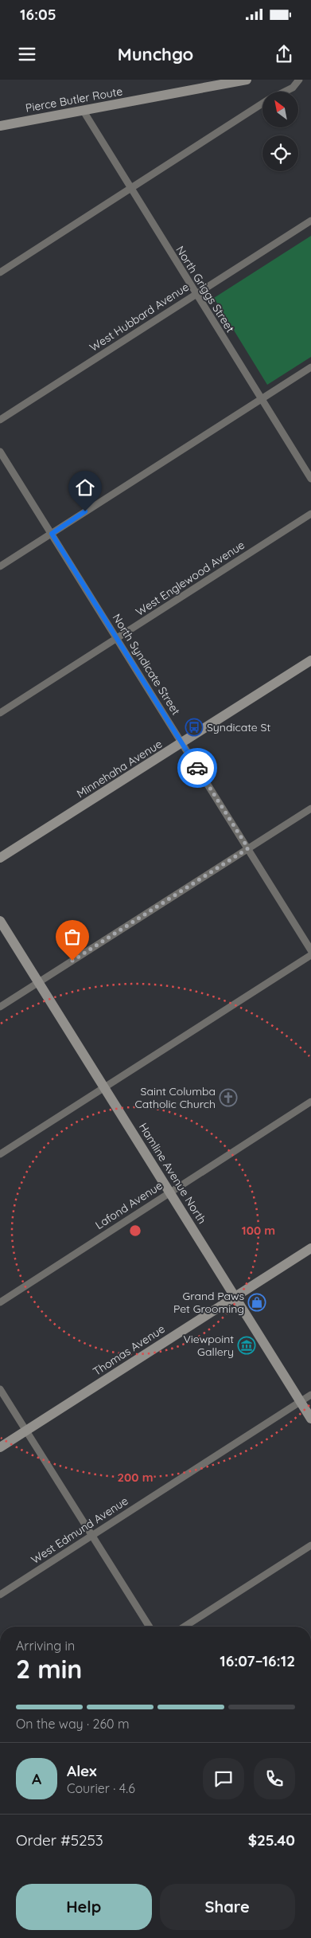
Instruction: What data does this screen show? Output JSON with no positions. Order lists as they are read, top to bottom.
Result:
{
  "streets": {
    "street": [
      "Pierce Butler Route",
      "North Griggs Street",
      "West Hubbard Avenue",
      "West Englewood Avenue",
      "North Syndicate Street",
      "Minnehaha Avenue",
      "Hamline Avenue North",
      "Lafond Avenue",
      "Thomas Avenue",
      "West Edmund Avenue"
    ]
  },
  "crossings": [
    ["Pierce Butler Route", "North Griggs Street"],
    ["North Griggs Street", "West Hubbard Avenue"],
    ["West Englewood Avenue", "North Syndicate Street"],
    ["North Syndicate Street", "Minnehaha Avenue"],
    ["Hamline Avenue North", "Lafond Avenue"],
    ["Hamline Avenue North", "Thomas Avenue"],
    ["Hamline Avenue North", "West Edmund Avenue"]
  ],
  "places": {
    "bus stop": ["Syndicate St"],
    "church": ["Saint Columba Catholic Church"],
    "shop": ["Grand Paws Pet Grooming"],
    "museum": ["Viewpoint Gallery"]
  },
  "north": "top left",
  "page": {
    "status": "16:05",
    "header": "Munchgo",
    "heading": ["2 min", "Arriving in", "16:07–16:12"],
    "panel": [
      "Alex",
      "Courier · 4.6",
      "Order #5253",
      "$25.40"
    ],
    "bar": "On the way · 260 m",
    "round": "A",
    "buttons": ["Help", "Share"]
  },
  "rings": ["100 m", "200 m"]
}
